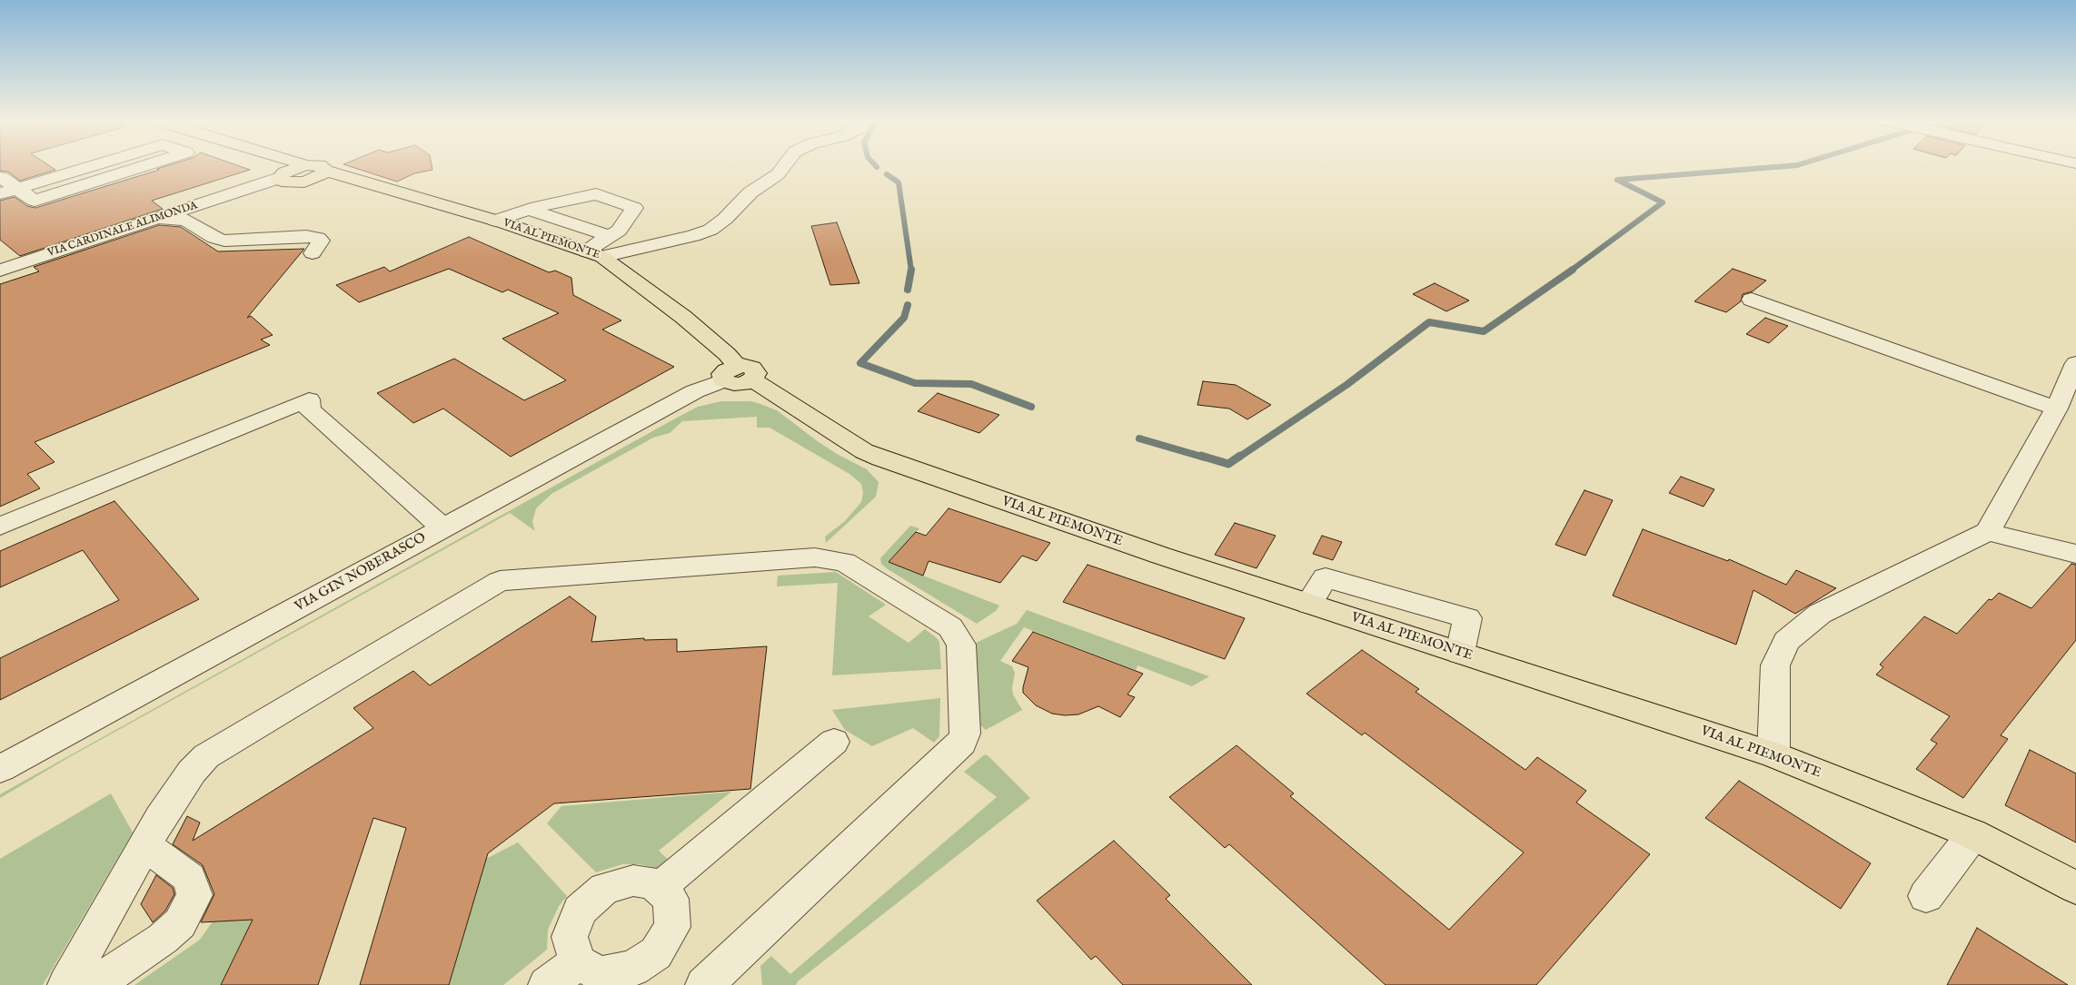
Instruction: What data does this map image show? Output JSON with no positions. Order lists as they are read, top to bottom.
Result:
{
  "streets": {
    "main road": ["VIA AL PIEMONTE"],
    "street": ["VIA CARDINALE ALIMONDA", "VIA GIN NOBERASCO"]
  },
  "crossings": [
    ["VIA CARDINALE ALIMONDA", "VIA AL PIEMONTE"],
    ["VIA AL PIEMONTE", "VIA GIN NOBERASCO"]
  ]
}
